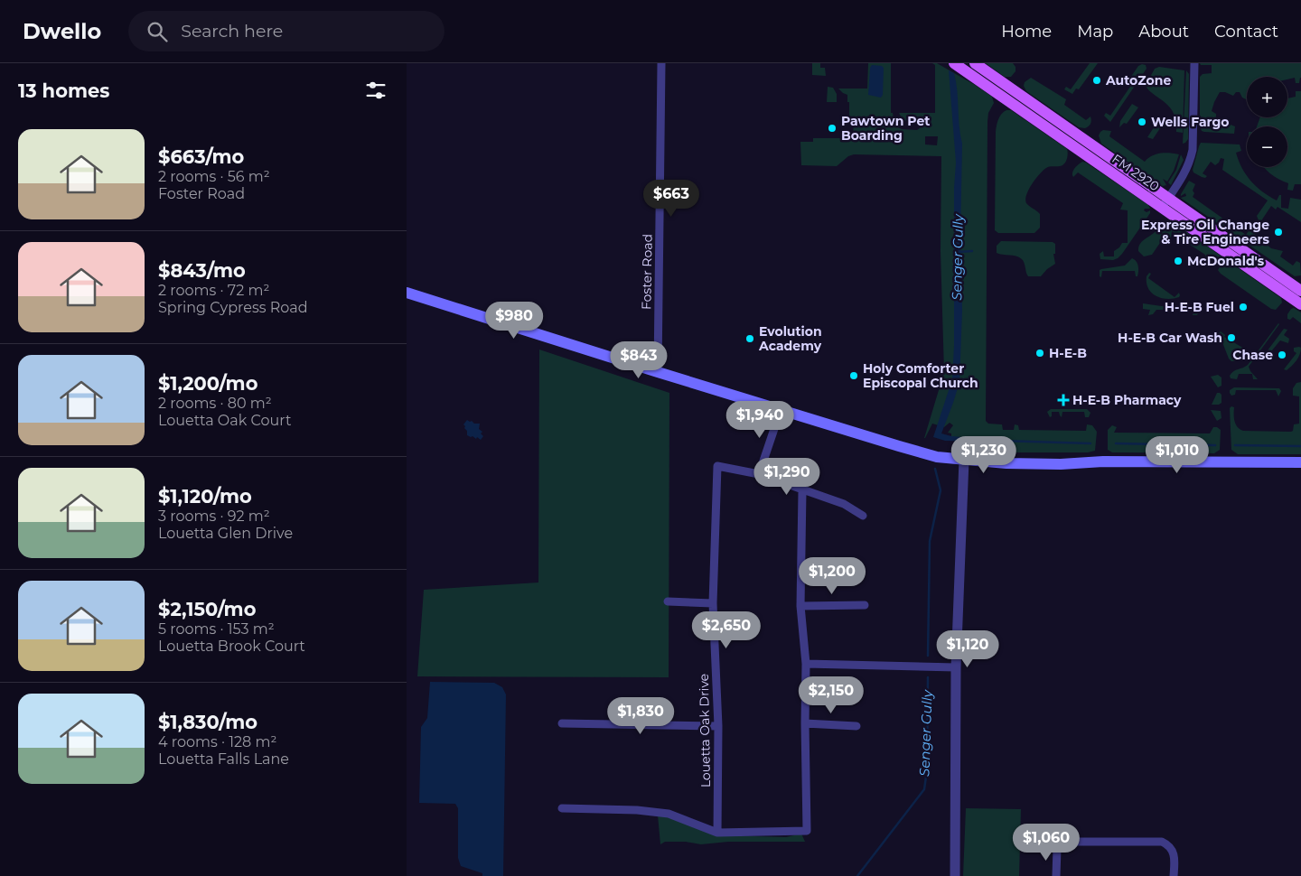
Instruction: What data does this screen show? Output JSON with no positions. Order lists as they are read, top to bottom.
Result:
{
  "streets": {
    "main road": ["FM 2920"],
    "street": ["Foster Road", "Louetta Oak Drive"]
  },
  "water": ["Senger Gully"],
  "places": {
    "other": [
      "AutoZone",
      "Wells Fargo",
      "Pawtown Pet Boarding",
      "Express Oil Change & Tire Engineers",
      "McDonald's",
      "H-E-B Fuel",
      "H-E-B Car Wash",
      "Evolution Academy",
      "H-E-B",
      "Chase",
      "Holy Comforter Episcopal Church"
    ],
    "health": ["H-E-B Pharmacy"]
  },
  "page": {
    "header": "Dwello",
    "search": "Search here",
    "nav": [
      "Home",
      "Map",
      "About",
      "Contact"
    ],
    "heading": "13 homes",
    "map_buttons": ["+", "−"],
    "list": [
      {
        "name": "$663/mo",
        "note": "2 rooms · 56 m² · Foster Road"
      },
      {
        "name": "$843/mo",
        "note": "2 rooms · 72 m² · Spring Cypress Road"
      },
      {
        "name": "$1,200/mo",
        "note": "2 rooms · 80 m² · Louetta Oak Court"
      },
      {
        "name": "$1,120/mo",
        "note": "3 rooms · 92 m² · Louetta Glen Drive"
      },
      {
        "name": "$2,150/mo",
        "note": "5 rooms · 153 m² · Louetta Brook Court"
      },
      {
        "name": "$1,830/mo",
        "note": "4 rooms · 128 m² · Louetta Falls Lane"
      }
    ],
    "price": [
      "$663",
      "$980",
      "$843",
      "$1,940",
      "$1,230",
      "$1,010",
      "$1,290",
      "$1,200",
      "$2,650",
      "$1,120",
      "$2,150",
      "$1,830",
      "$1,060"
    ]
  }
}
